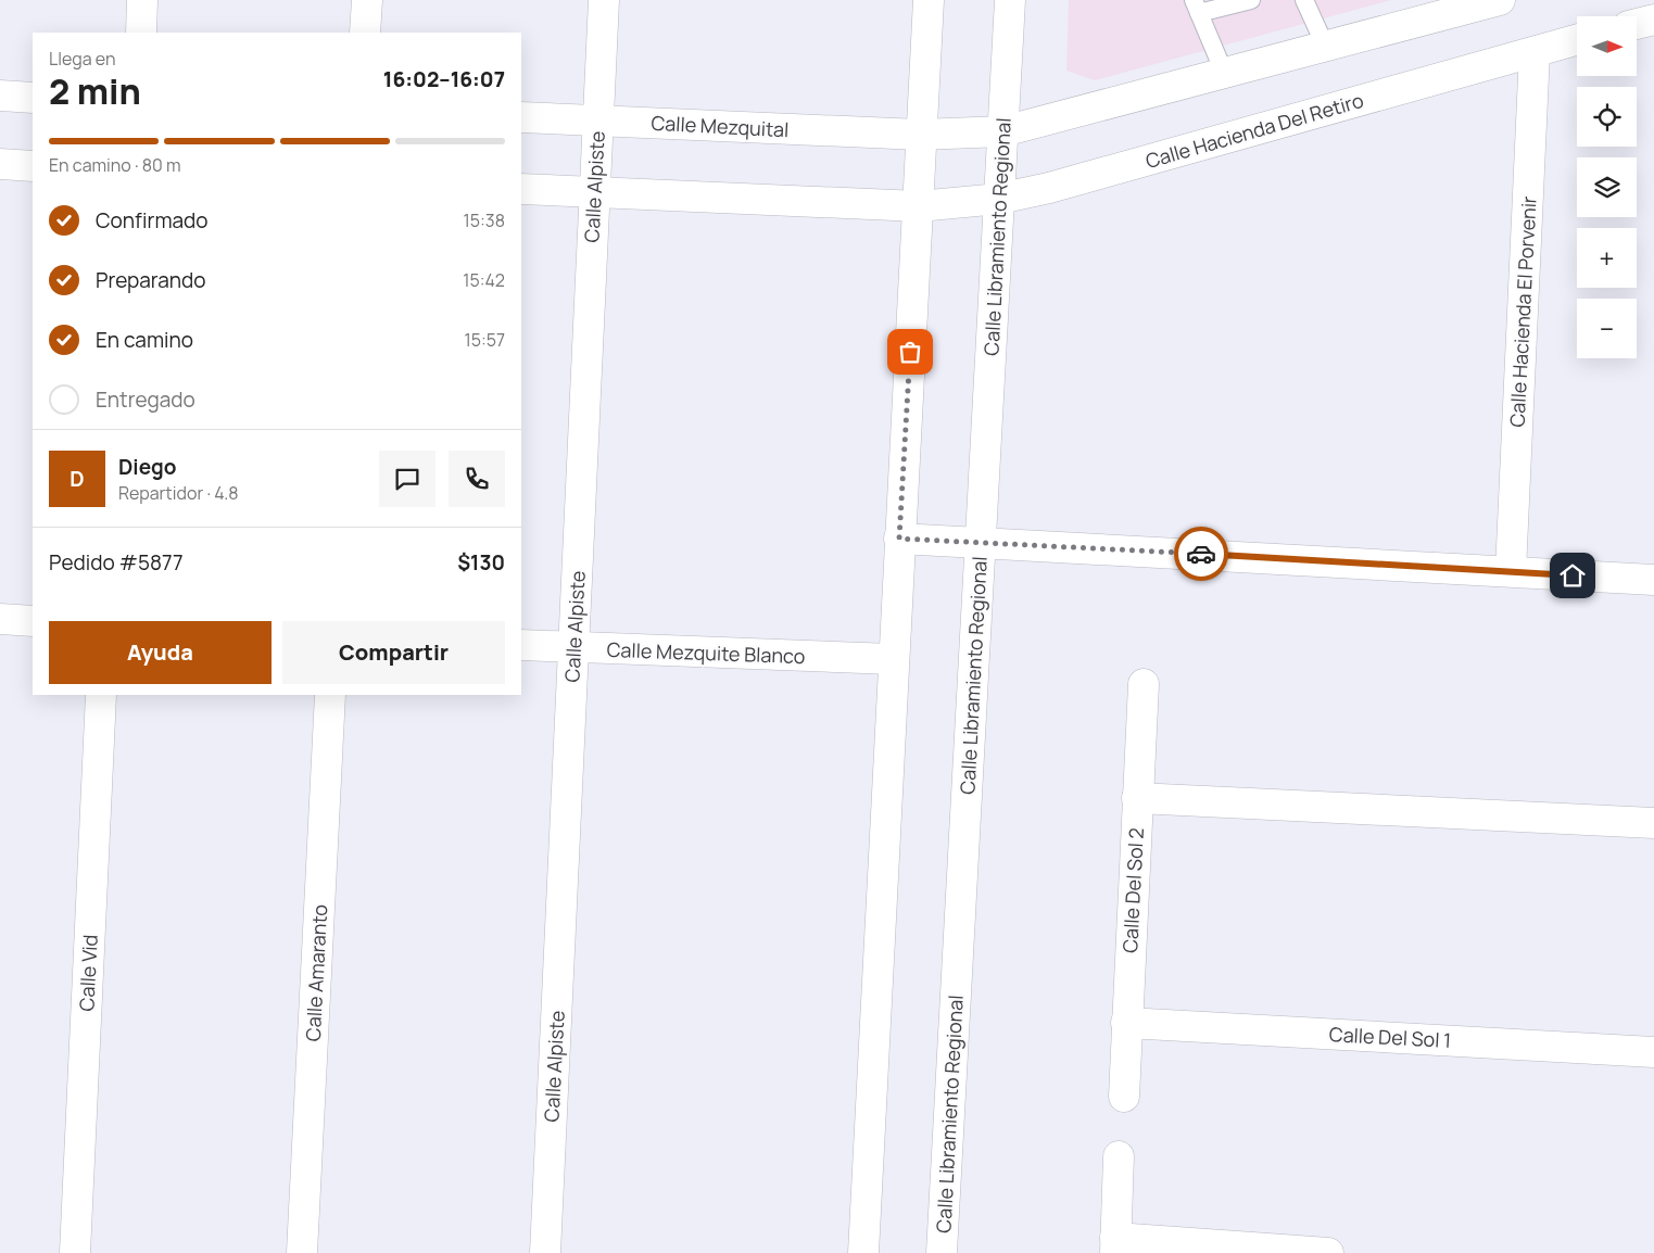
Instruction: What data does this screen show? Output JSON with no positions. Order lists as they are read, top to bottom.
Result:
{
  "streets": {
    "street": [
      "Calle Mezquital",
      "Calle Hacienda Del Retiro",
      "Calle Alpiste",
      "Calle Libramiento Regional",
      "Calle Hacienda El Porvenir",
      "Calle Mezquite Blanco",
      "Calle Del Sol 2",
      "Calle Vid",
      "Calle Amaranto",
      "Calle Del Sol 1"
    ]
  },
  "crossings": [
    ["Calle Mezquital", "Calle Alpiste"],
    ["Calle Hacienda Del Retiro", "Calle Libramiento Regional"],
    ["Calle Hacienda Del Retiro", "Calle Hacienda El Porvenir"],
    ["Calle Alpiste", "Calle Mezquite Blanco"],
    ["Calle Del Sol 2", "Calle Del Sol 1"]
  ],
  "north": "right",
  "page": {
    "map_buttons": ["+", "−"],
    "heading": ["2 min", "Llega en", "16:02–16:07"],
    "panel": [
      "Diego",
      "Repartidor · 4.8",
      "Pedido #5877",
      "$130"
    ],
    "bar": "En camino · 80 m",
    "list": [
      ["Confirmado", "15:38"],
      ["Preparando", "15:42"],
      ["En camino", "15:57"],
      "Entregado"
    ],
    "round": "D",
    "buttons": ["Ayuda", "Compartir"]
  }
}
